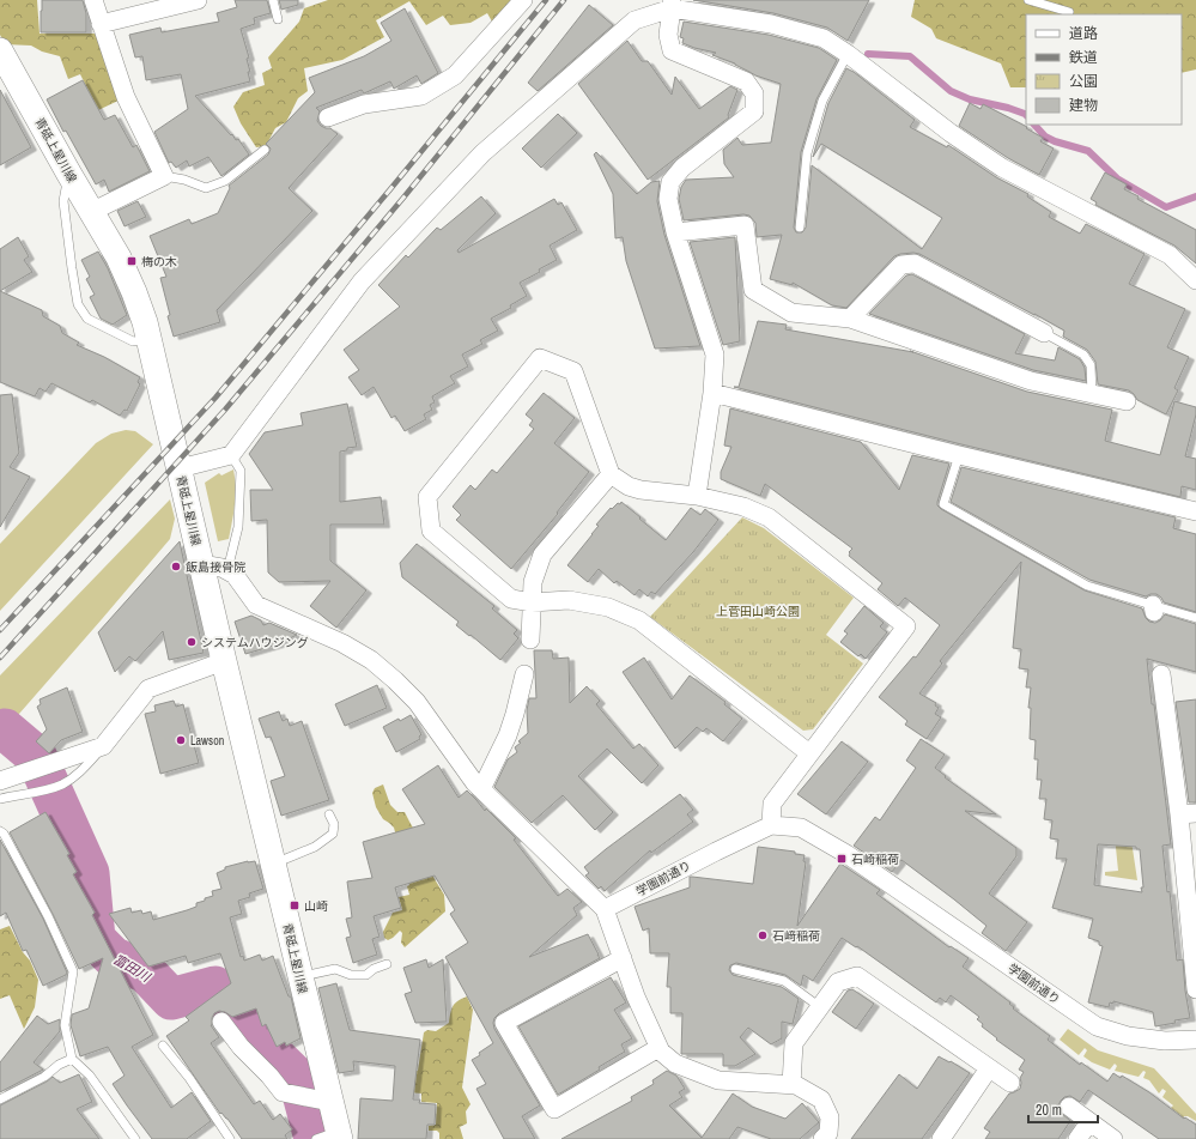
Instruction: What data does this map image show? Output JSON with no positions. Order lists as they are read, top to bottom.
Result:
{
  "streets": {
    "main road": ["青砥上星川線"],
    "street": ["学園前通り"]
  },
  "water": ["富田川"],
  "parks": ["上菅田山崎公園"],
  "places": {
    "transit": ["梅の木", "石崎稲荷", "山崎"],
    "other": [
      "飯島接骨院",
      "システムハウジング",
      "Lawson",
      "石﨑稲荷"
    ]
  },
  "legend": [
    "道路",
    "鉄道",
    "公園",
    "建物"
  ],
  "scale_bar": "20 m"
}
